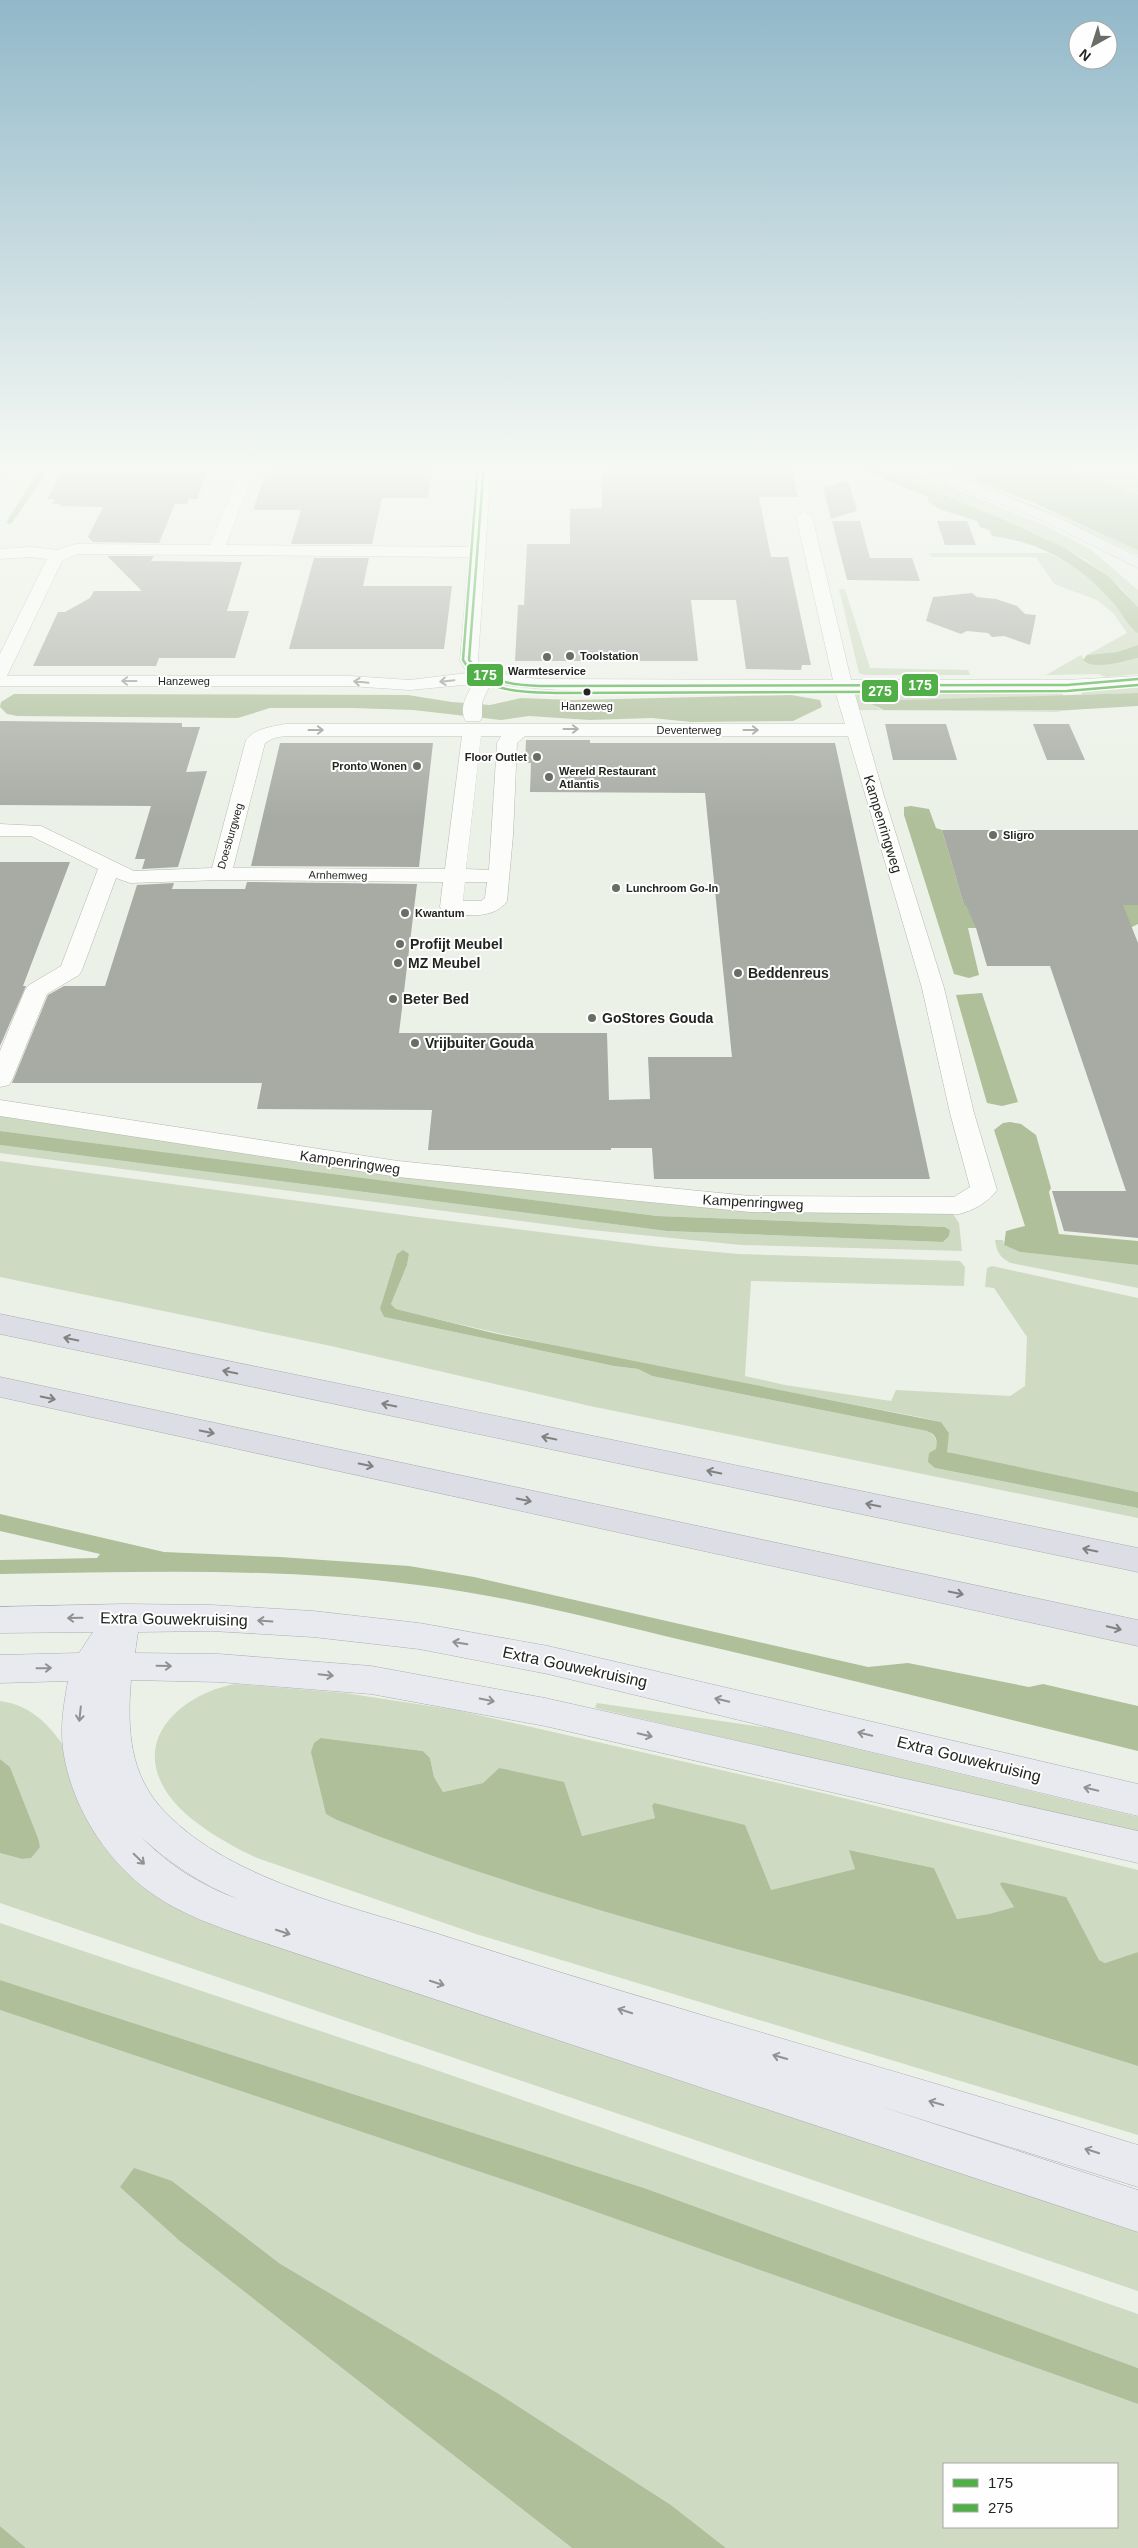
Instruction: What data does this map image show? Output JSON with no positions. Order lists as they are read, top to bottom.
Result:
{
  "streets": {
    "main road": ["Extra Gouwekruising"],
    "street": [
      "Hanzeweg",
      "Deventerweg",
      "Kampenringweg",
      "Doesburgweg",
      "Arnhemweg"
    ]
  },
  "crossings": [
    ["Hanzeweg", "Kampenringweg"],
    ["Deventerweg", "Kampenringweg"],
    ["Deventerweg", "Doesburgweg"],
    ["Doesburgweg", "Arnhemweg"]
  ],
  "one_way": ["Hanzeweg", "Deventerweg", "Doesburgweg"],
  "places": [
    "Toolstation",
    "Warmteservice",
    "Hanzeweg",
    "Floor Outlet",
    "Pronto Wonen",
    "Wereld Restaurant Atlantis",
    "Sligro",
    "Lunchroom Go-In",
    "Kwantum",
    "Profijt Meubel",
    "MZ Meubel",
    "Beddenreus",
    "Beter Bed",
    "GoStores Gouda",
    "Vrijbuiter Gouda"
  ],
  "lines": ["transit line 175", "transit line 275"],
  "legend": ["175", "275"],
  "north": "bottom left"
}
